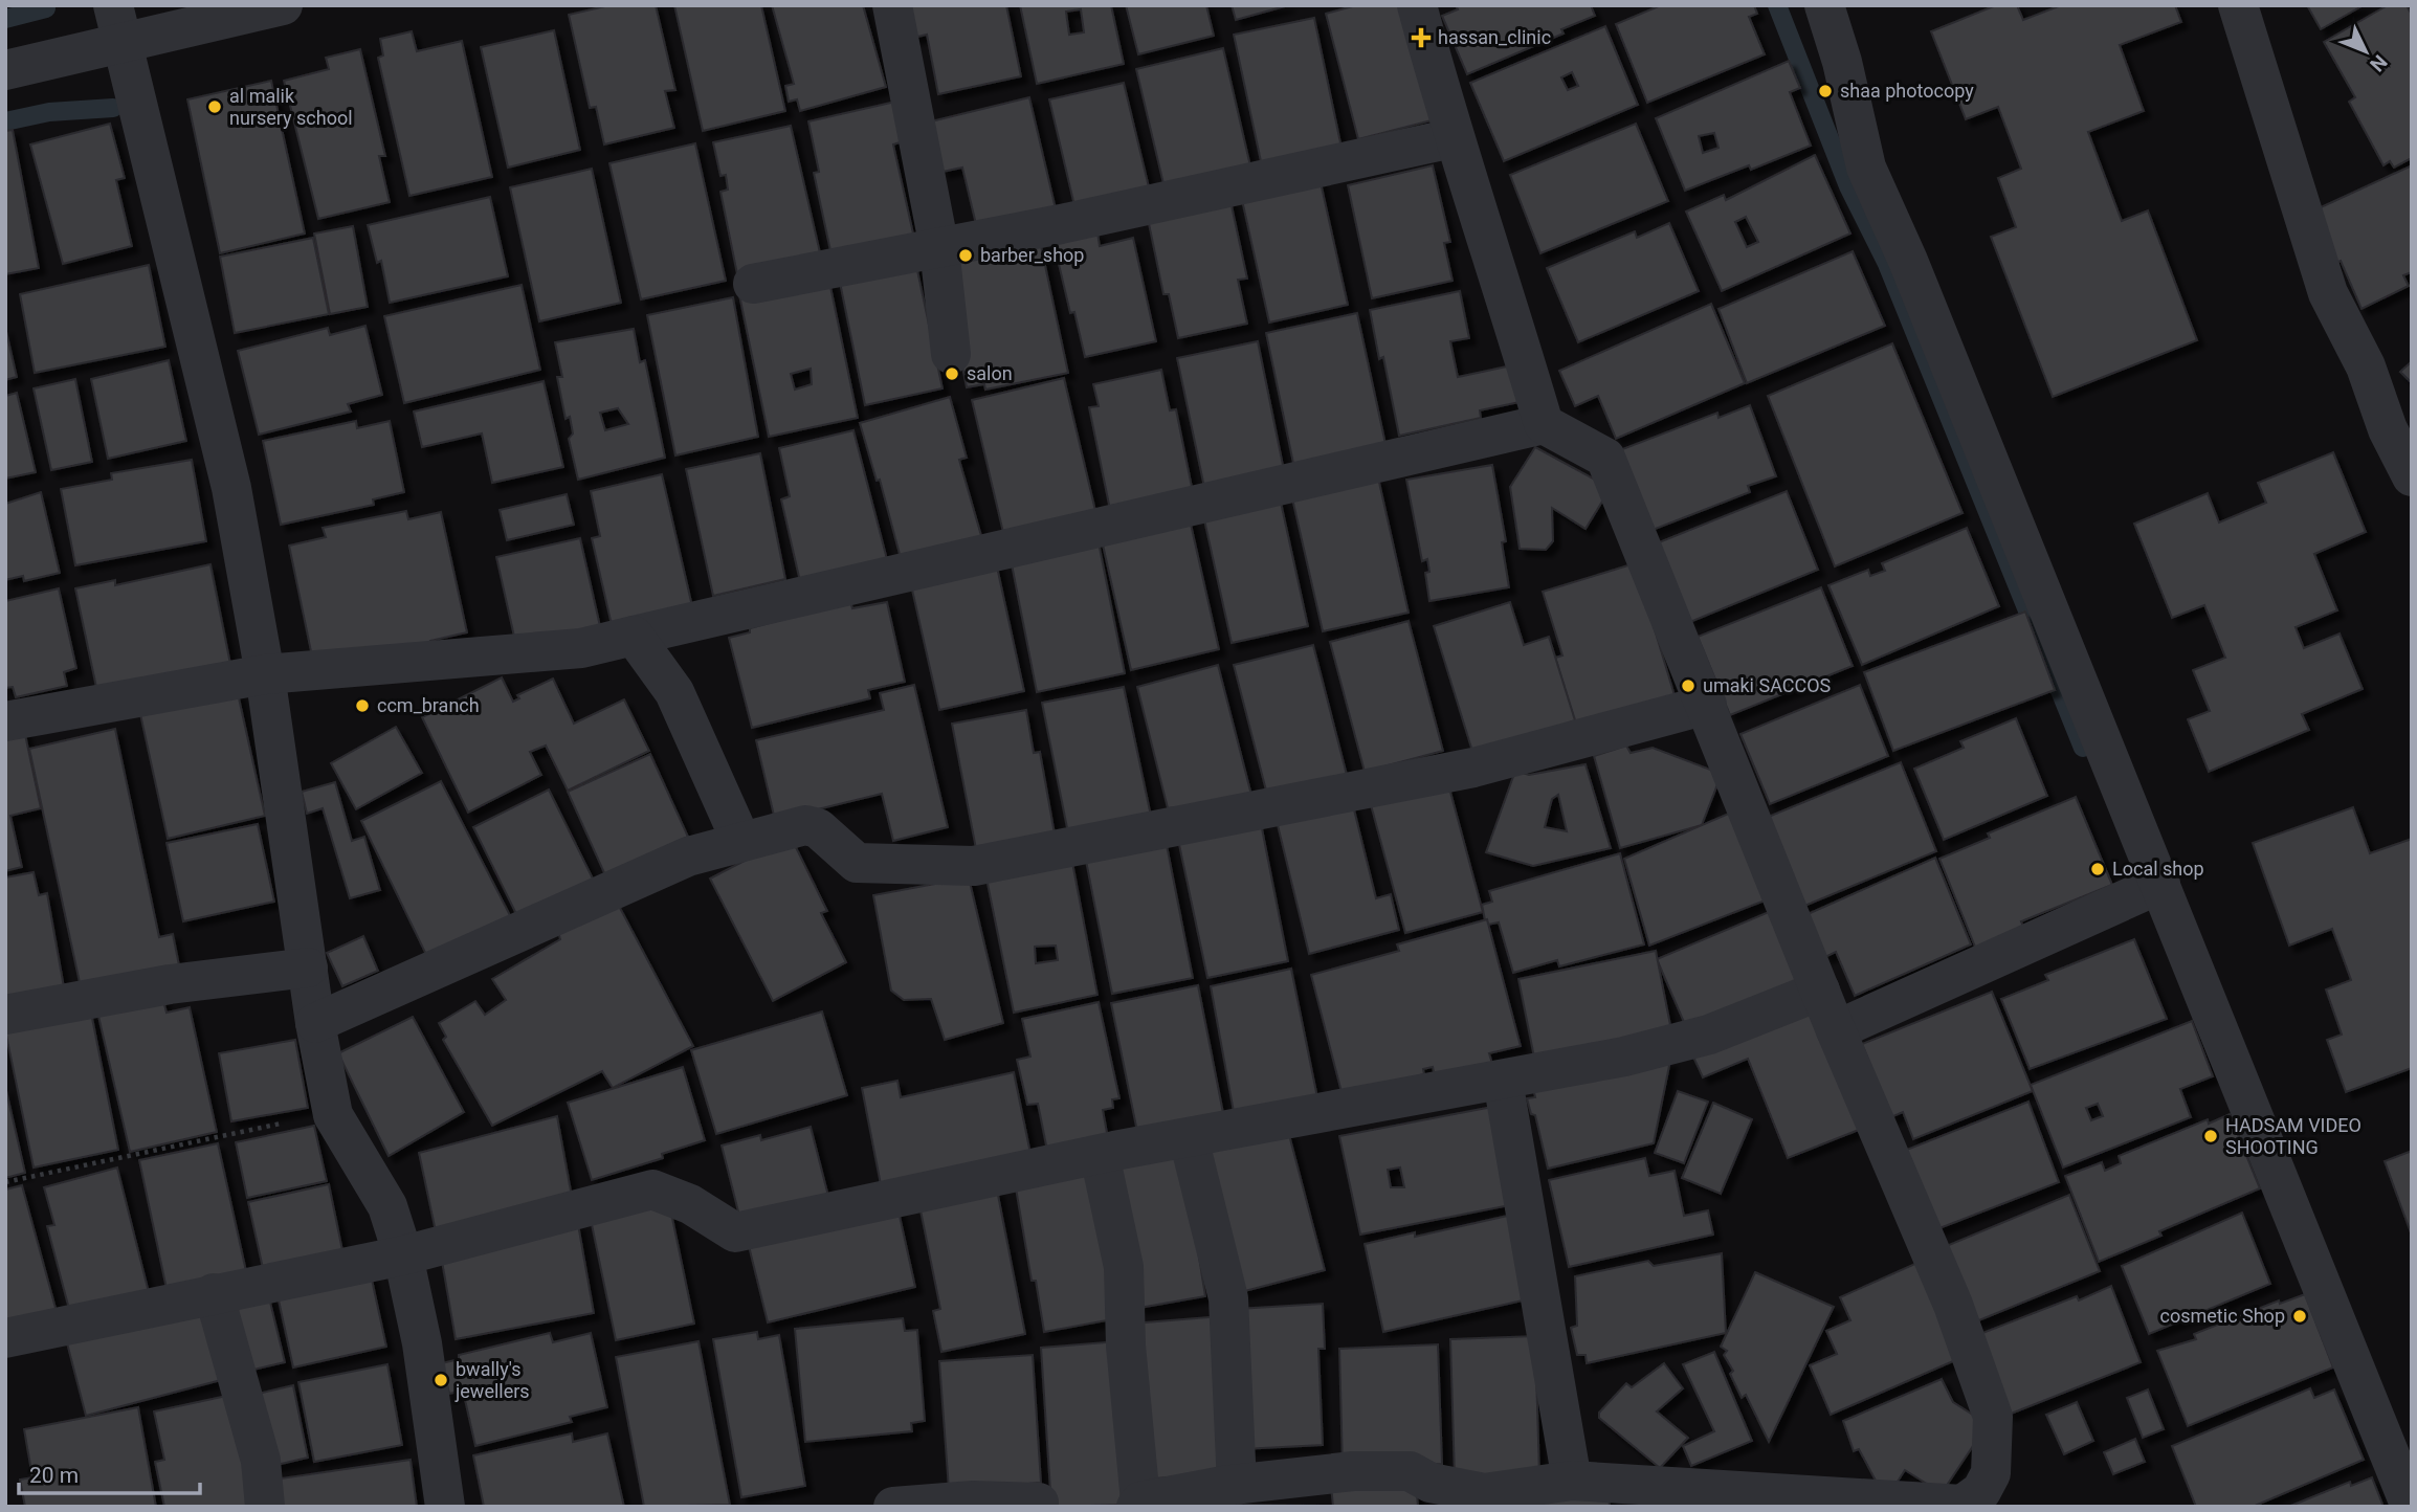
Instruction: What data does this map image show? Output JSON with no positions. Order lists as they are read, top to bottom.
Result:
{
  "places": {
    "health": ["hassan_clinic"],
    "other": [
      "shaa photocopy",
      "al malik nursery school",
      "barber_shop",
      "salon",
      "umaki SACCOS",
      "ccm_branch",
      "Local shop",
      "HADSAM VIDEO SHOOTING",
      "cosmetic Shop",
      "bwally's jewellers"
    ]
  },
  "scale_bar": "20 m",
  "north": "bottom right"
}
